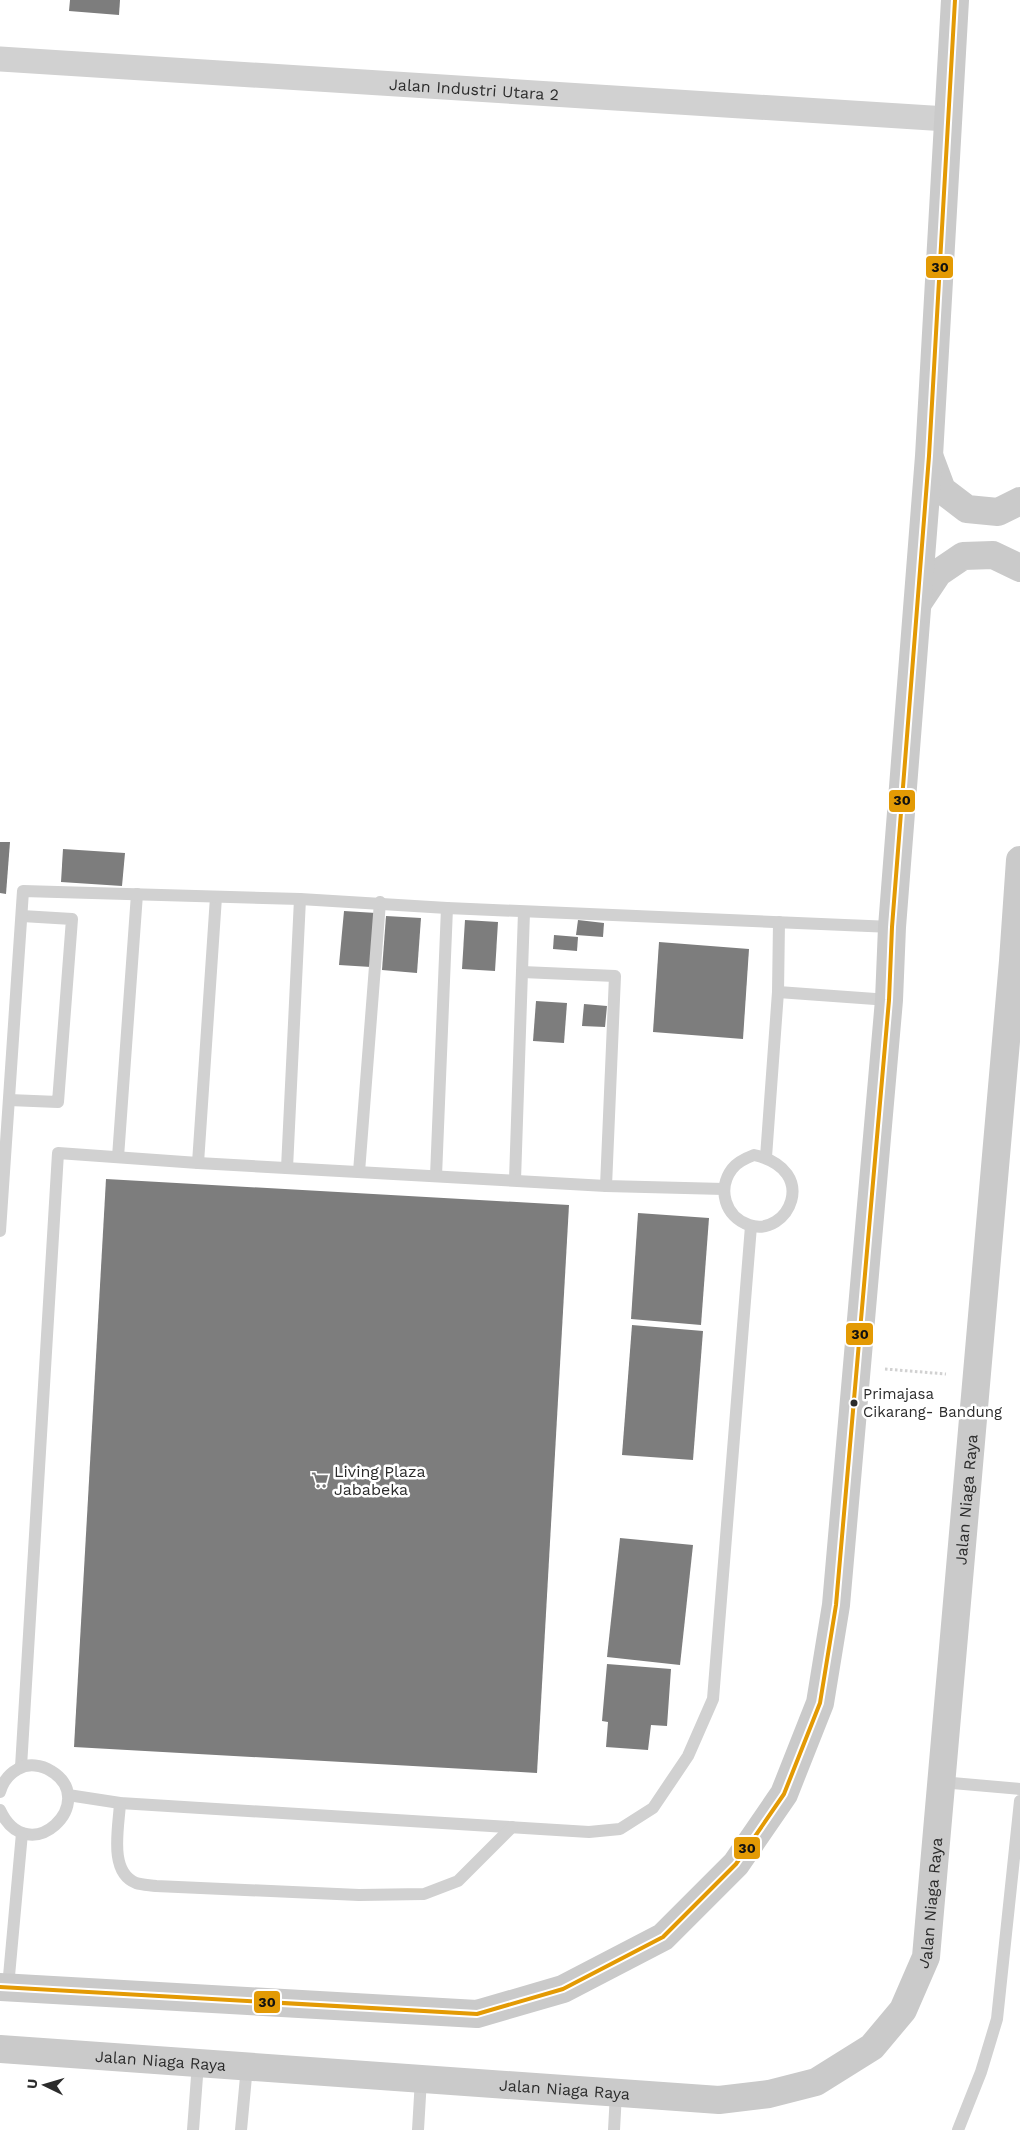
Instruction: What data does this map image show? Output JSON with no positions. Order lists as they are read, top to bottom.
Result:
{
  "streets": {
    "main road": ["Jalan Niaga Raya"],
    "street": ["Jalan Industri Utara 2"]
  },
  "places": {
    "other": ["Primajasa Cikarang- Bandung"],
    "supermarket": ["Living Plaza Jababeka"]
  },
  "lines": ["transit line 30"],
  "north": "left"
}
